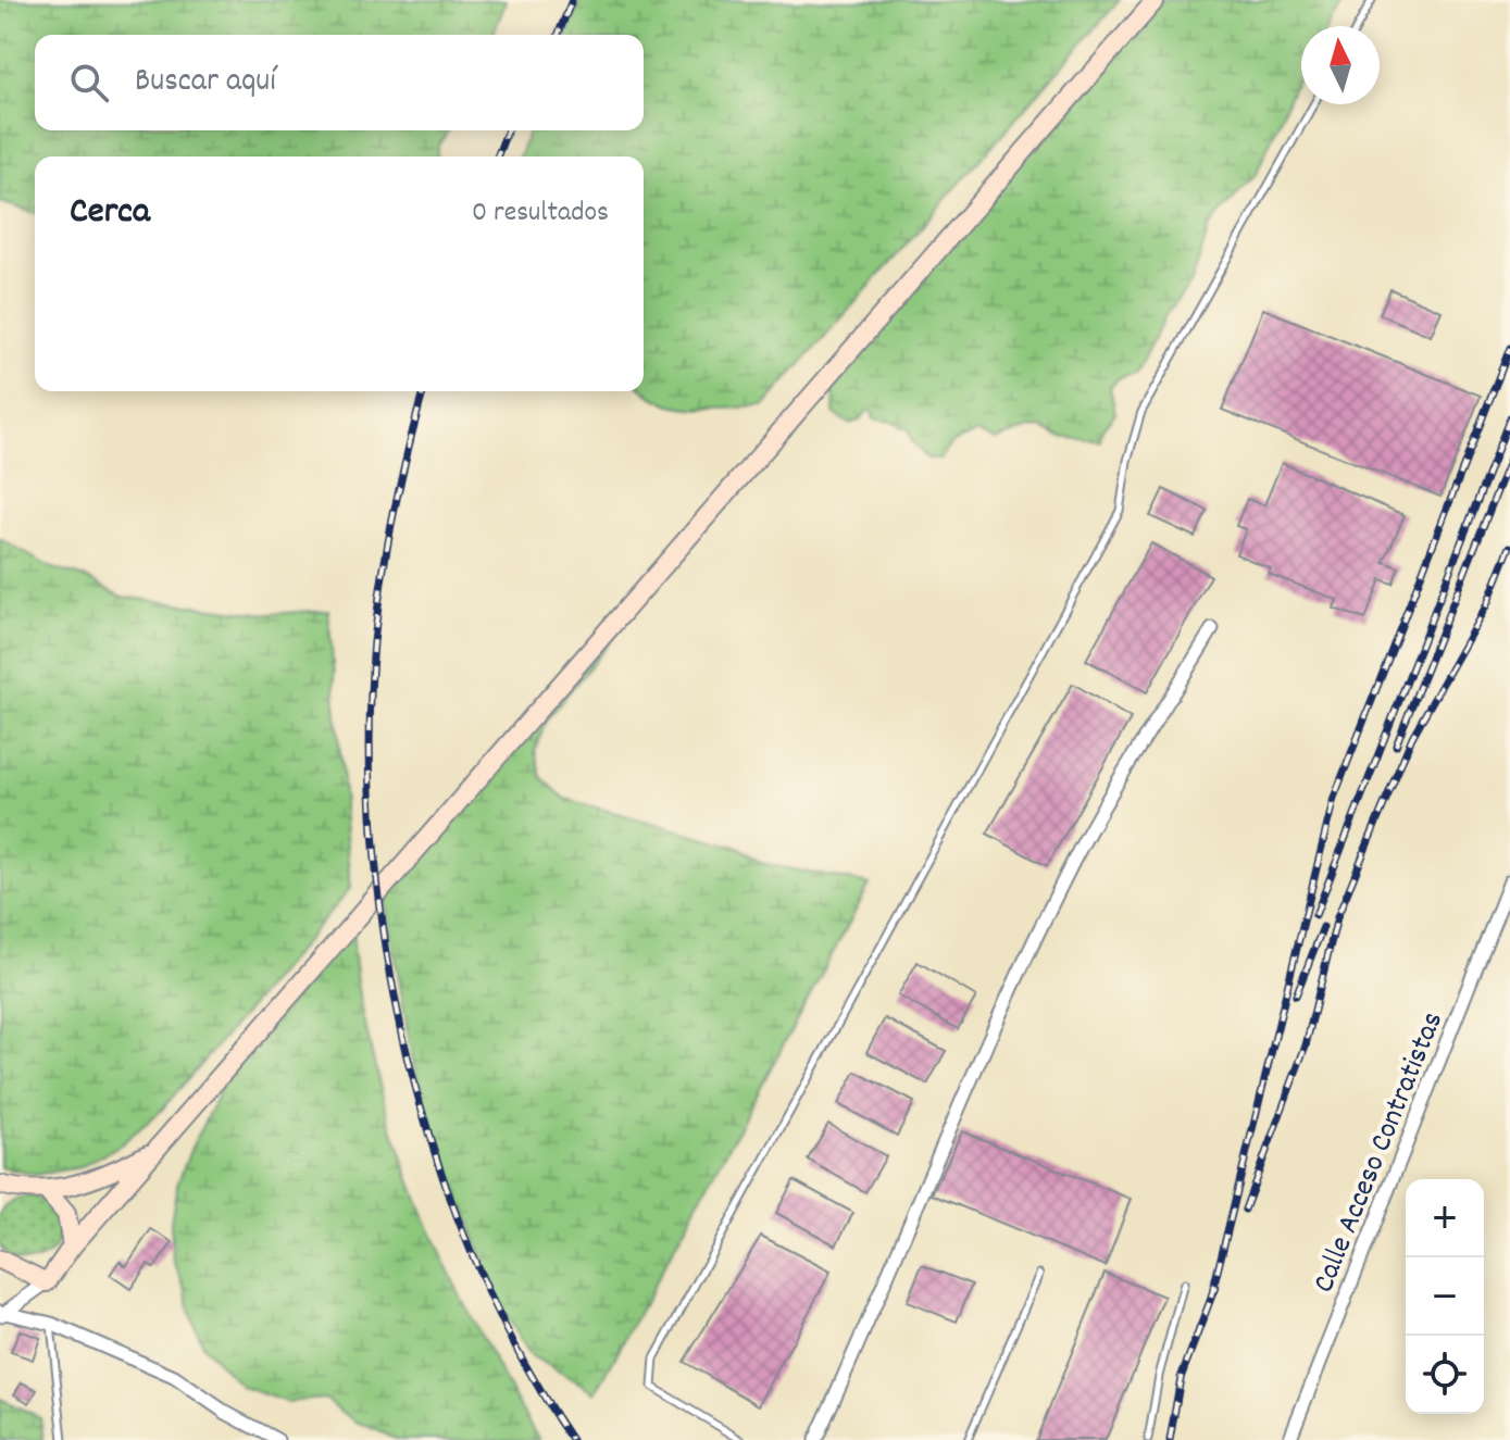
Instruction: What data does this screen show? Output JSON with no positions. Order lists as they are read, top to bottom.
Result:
{
  "streets": {
    "street": ["Calle Acceso Contratistas"]
  },
  "north": "top",
  "page": {
    "search": "Buscar aquí",
    "heading": ["Cerca", "0 resultados"],
    "map_buttons": ["+", "−"]
  }
}
